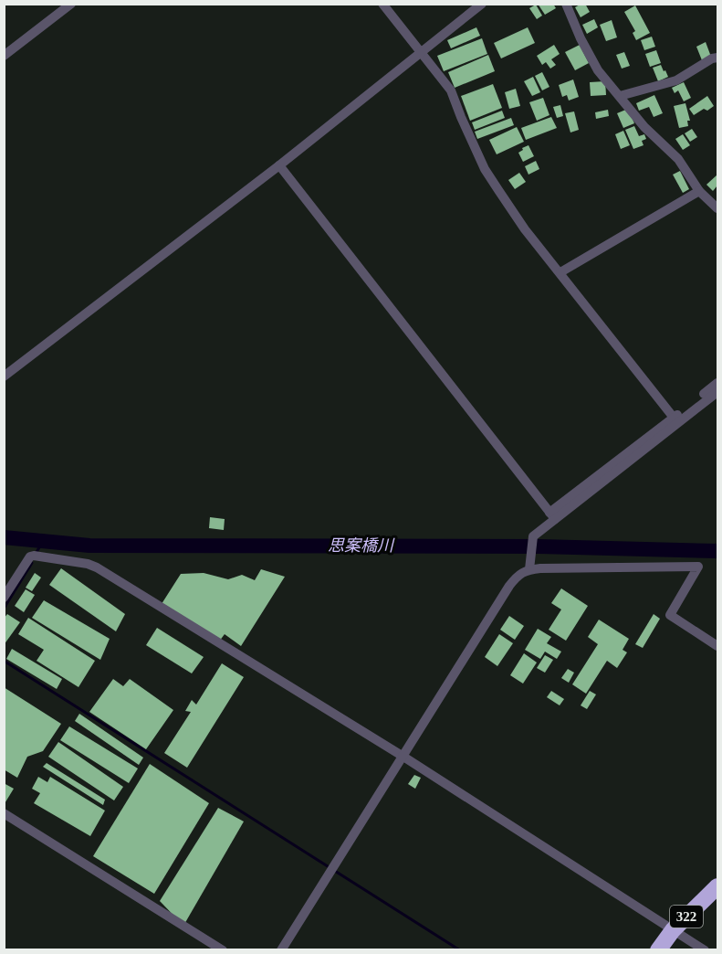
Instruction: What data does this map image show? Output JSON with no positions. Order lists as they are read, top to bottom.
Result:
{
  "streets": {
    "highway": ["322"]
  },
  "water": ["思案橋川"]
}
